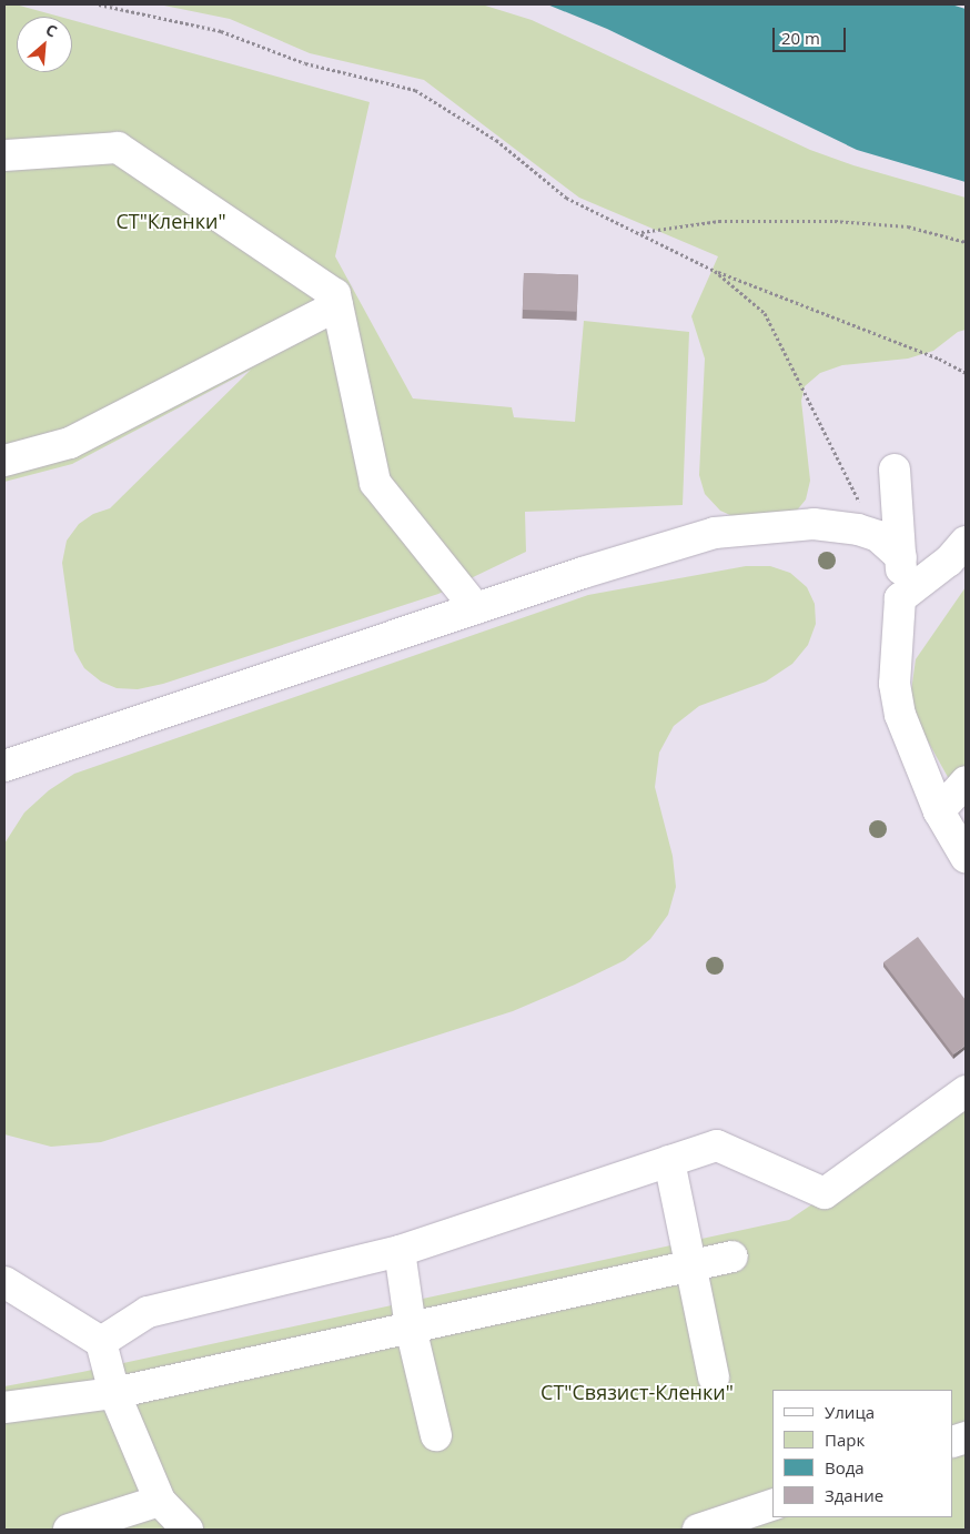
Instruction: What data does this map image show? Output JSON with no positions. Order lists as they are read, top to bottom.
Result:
{
  "parks": ["СТ\"Кленки\"", "СТ\"Связист-Кленки\""],
  "legend": [
    "Улица",
    "Парк",
    "Вода",
    "Здание"
  ],
  "scale_bar": "20 m",
  "north": "top right"
}
